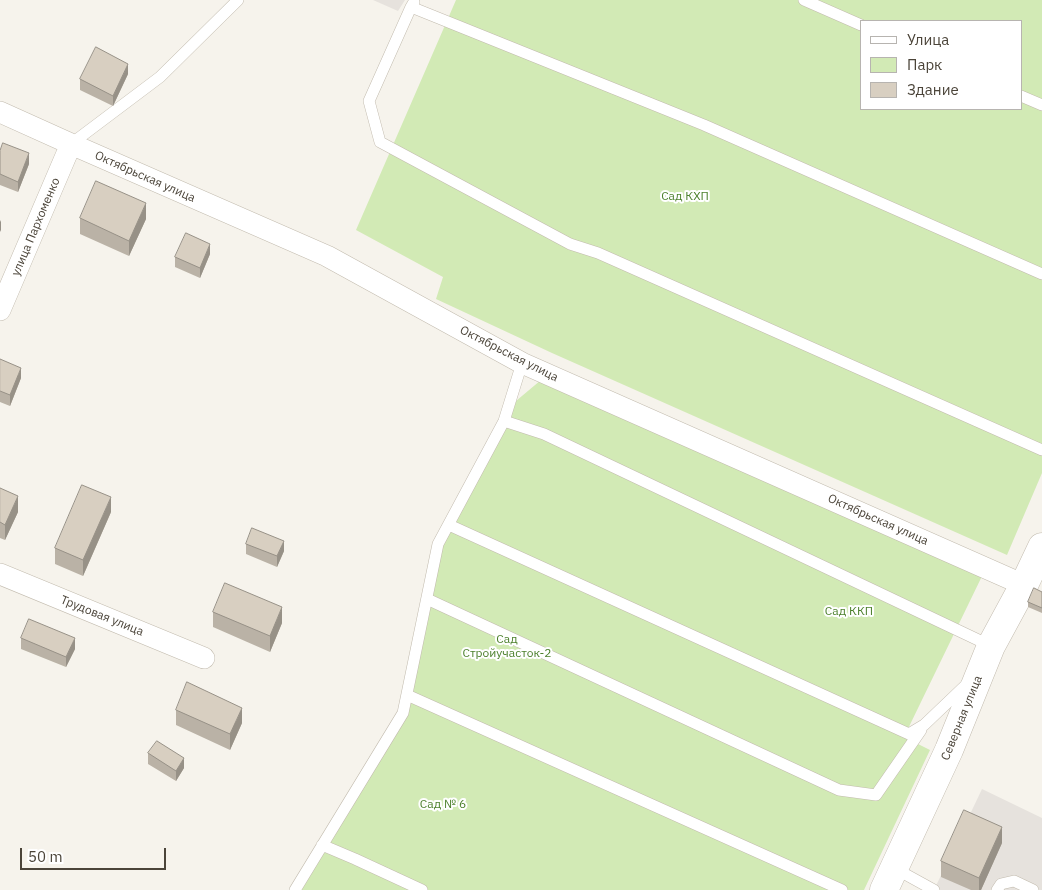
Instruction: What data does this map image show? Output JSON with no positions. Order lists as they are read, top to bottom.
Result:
{
  "streets": {
    "street": [
      "Октябрьская улица",
      "улица Пархоменко",
      "Трудовая улица",
      "Северная улица"
    ]
  },
  "crossings": [
    ["Октябрьская улица", "улица Пархоменко"],
    ["Октябрьская улица", "Северная улица"]
  ],
  "parks": [
    "Сад КХП",
    "Сад ККП",
    "Сад Стройучасток-2",
    "Сад № 6"
  ],
  "legend": ["Улица", "Парк", "Здание"],
  "scale_bar": "50 m"
}
